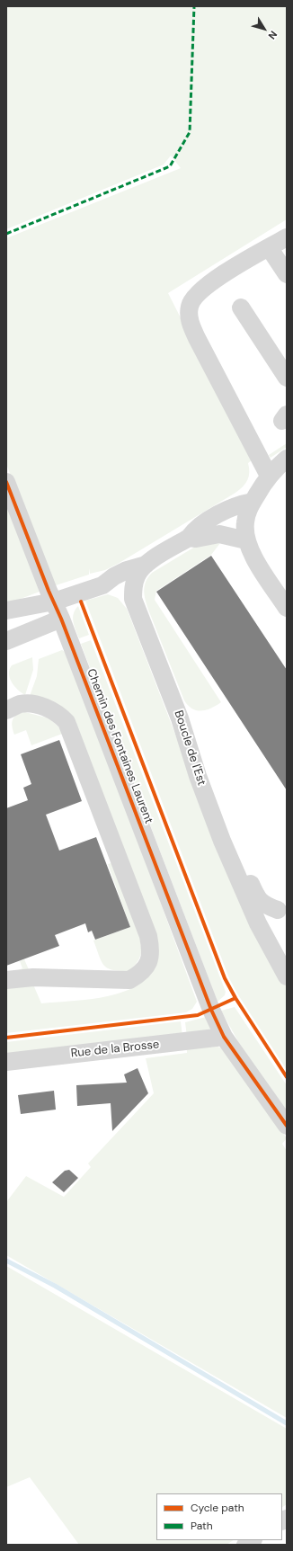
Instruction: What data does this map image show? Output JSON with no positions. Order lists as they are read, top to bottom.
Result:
{
  "streets": {
    "street": ["Chemin des Fontaines Laurent", "Boucle de l'Est", "Rue de la Brosse"]
  },
  "crossings": [
    ["Chemin des Fontaines Laurent", "Rue de la Brosse"]
  ],
  "legend": ["Cycle path", "Path"],
  "north": "bottom right"
}
